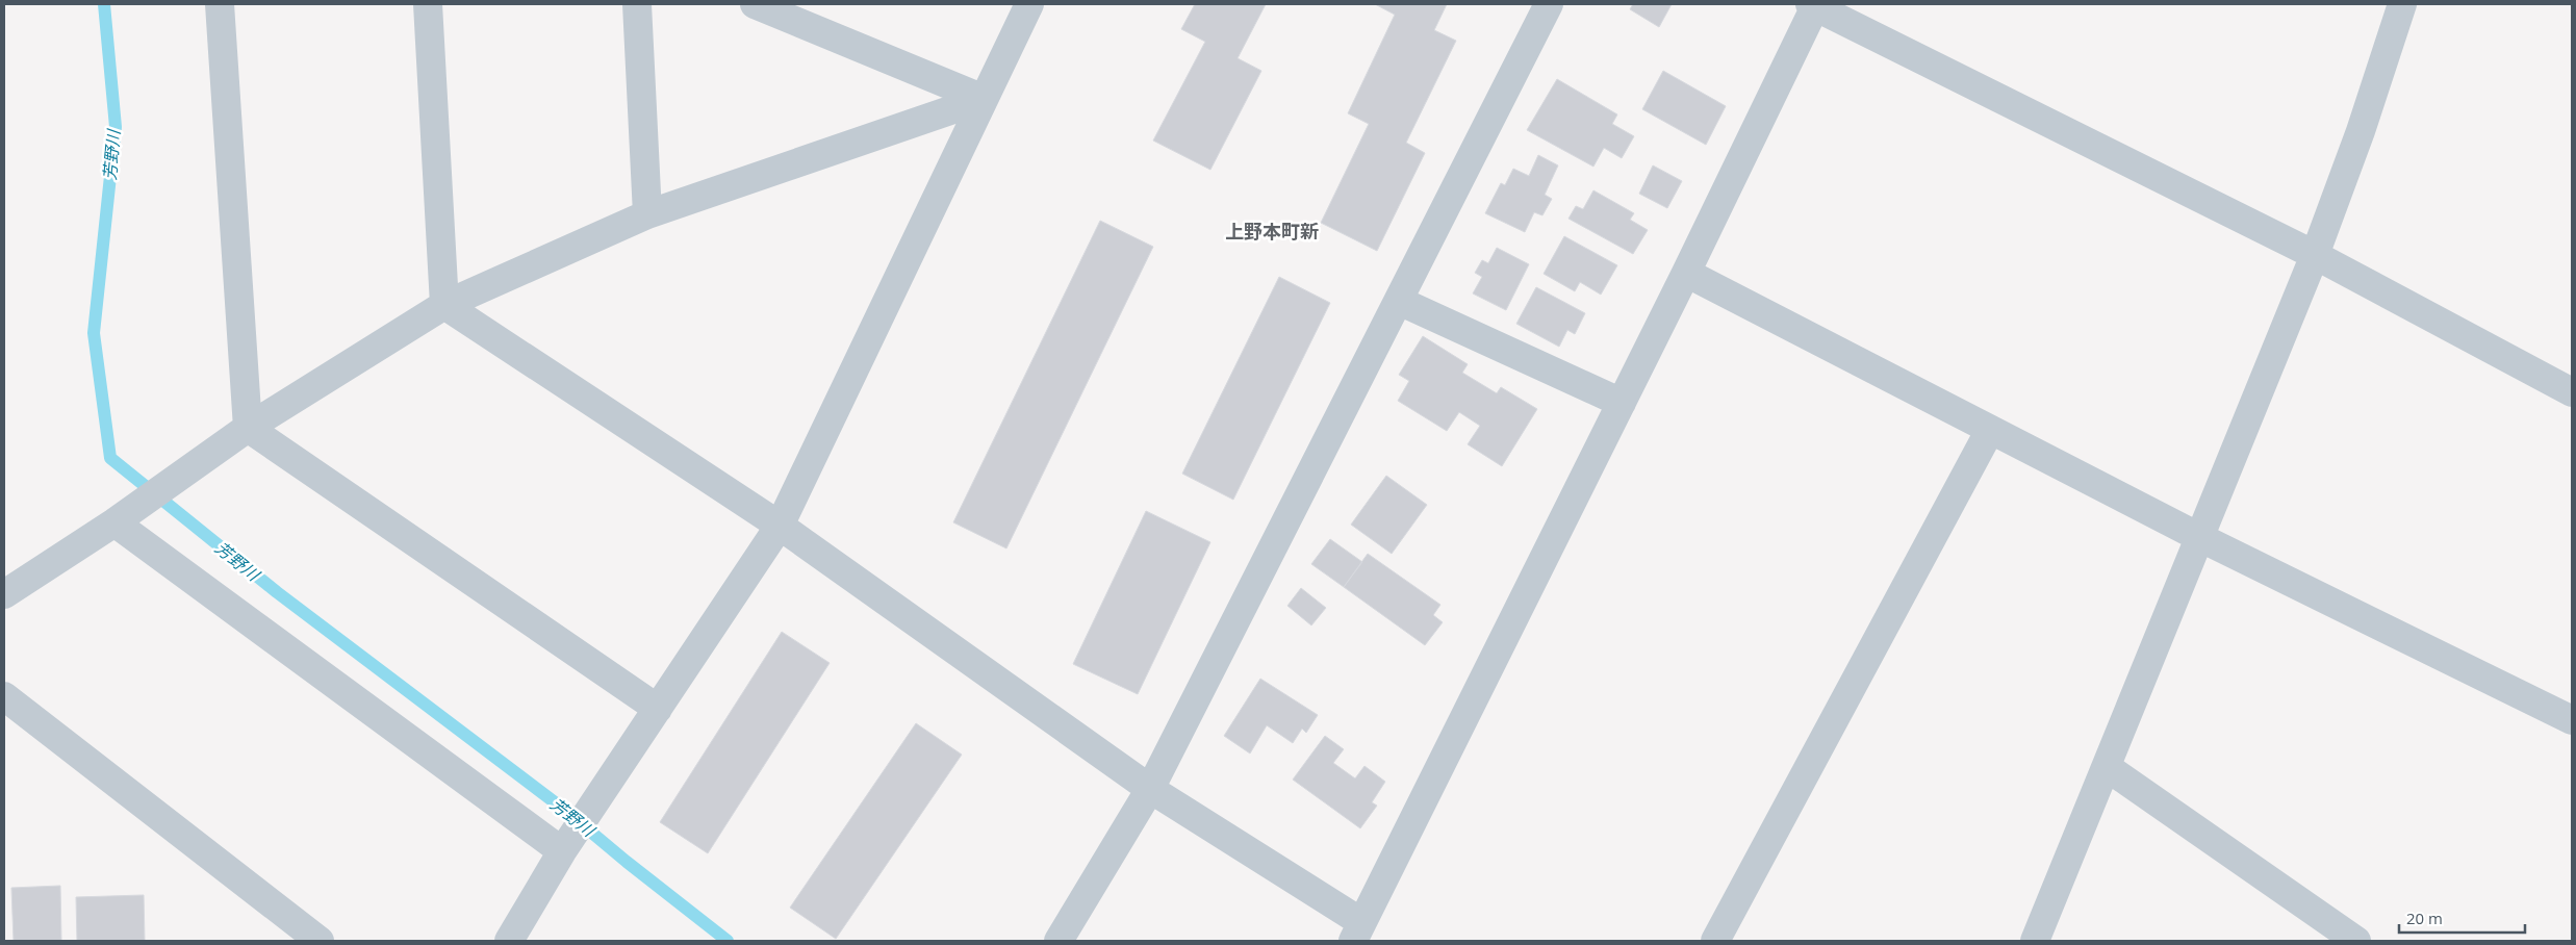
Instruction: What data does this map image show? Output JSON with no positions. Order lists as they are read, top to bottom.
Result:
{
  "districts": ["上野本町新"],
  "water": ["芳野川"],
  "scale_bar": "20 m"
}
